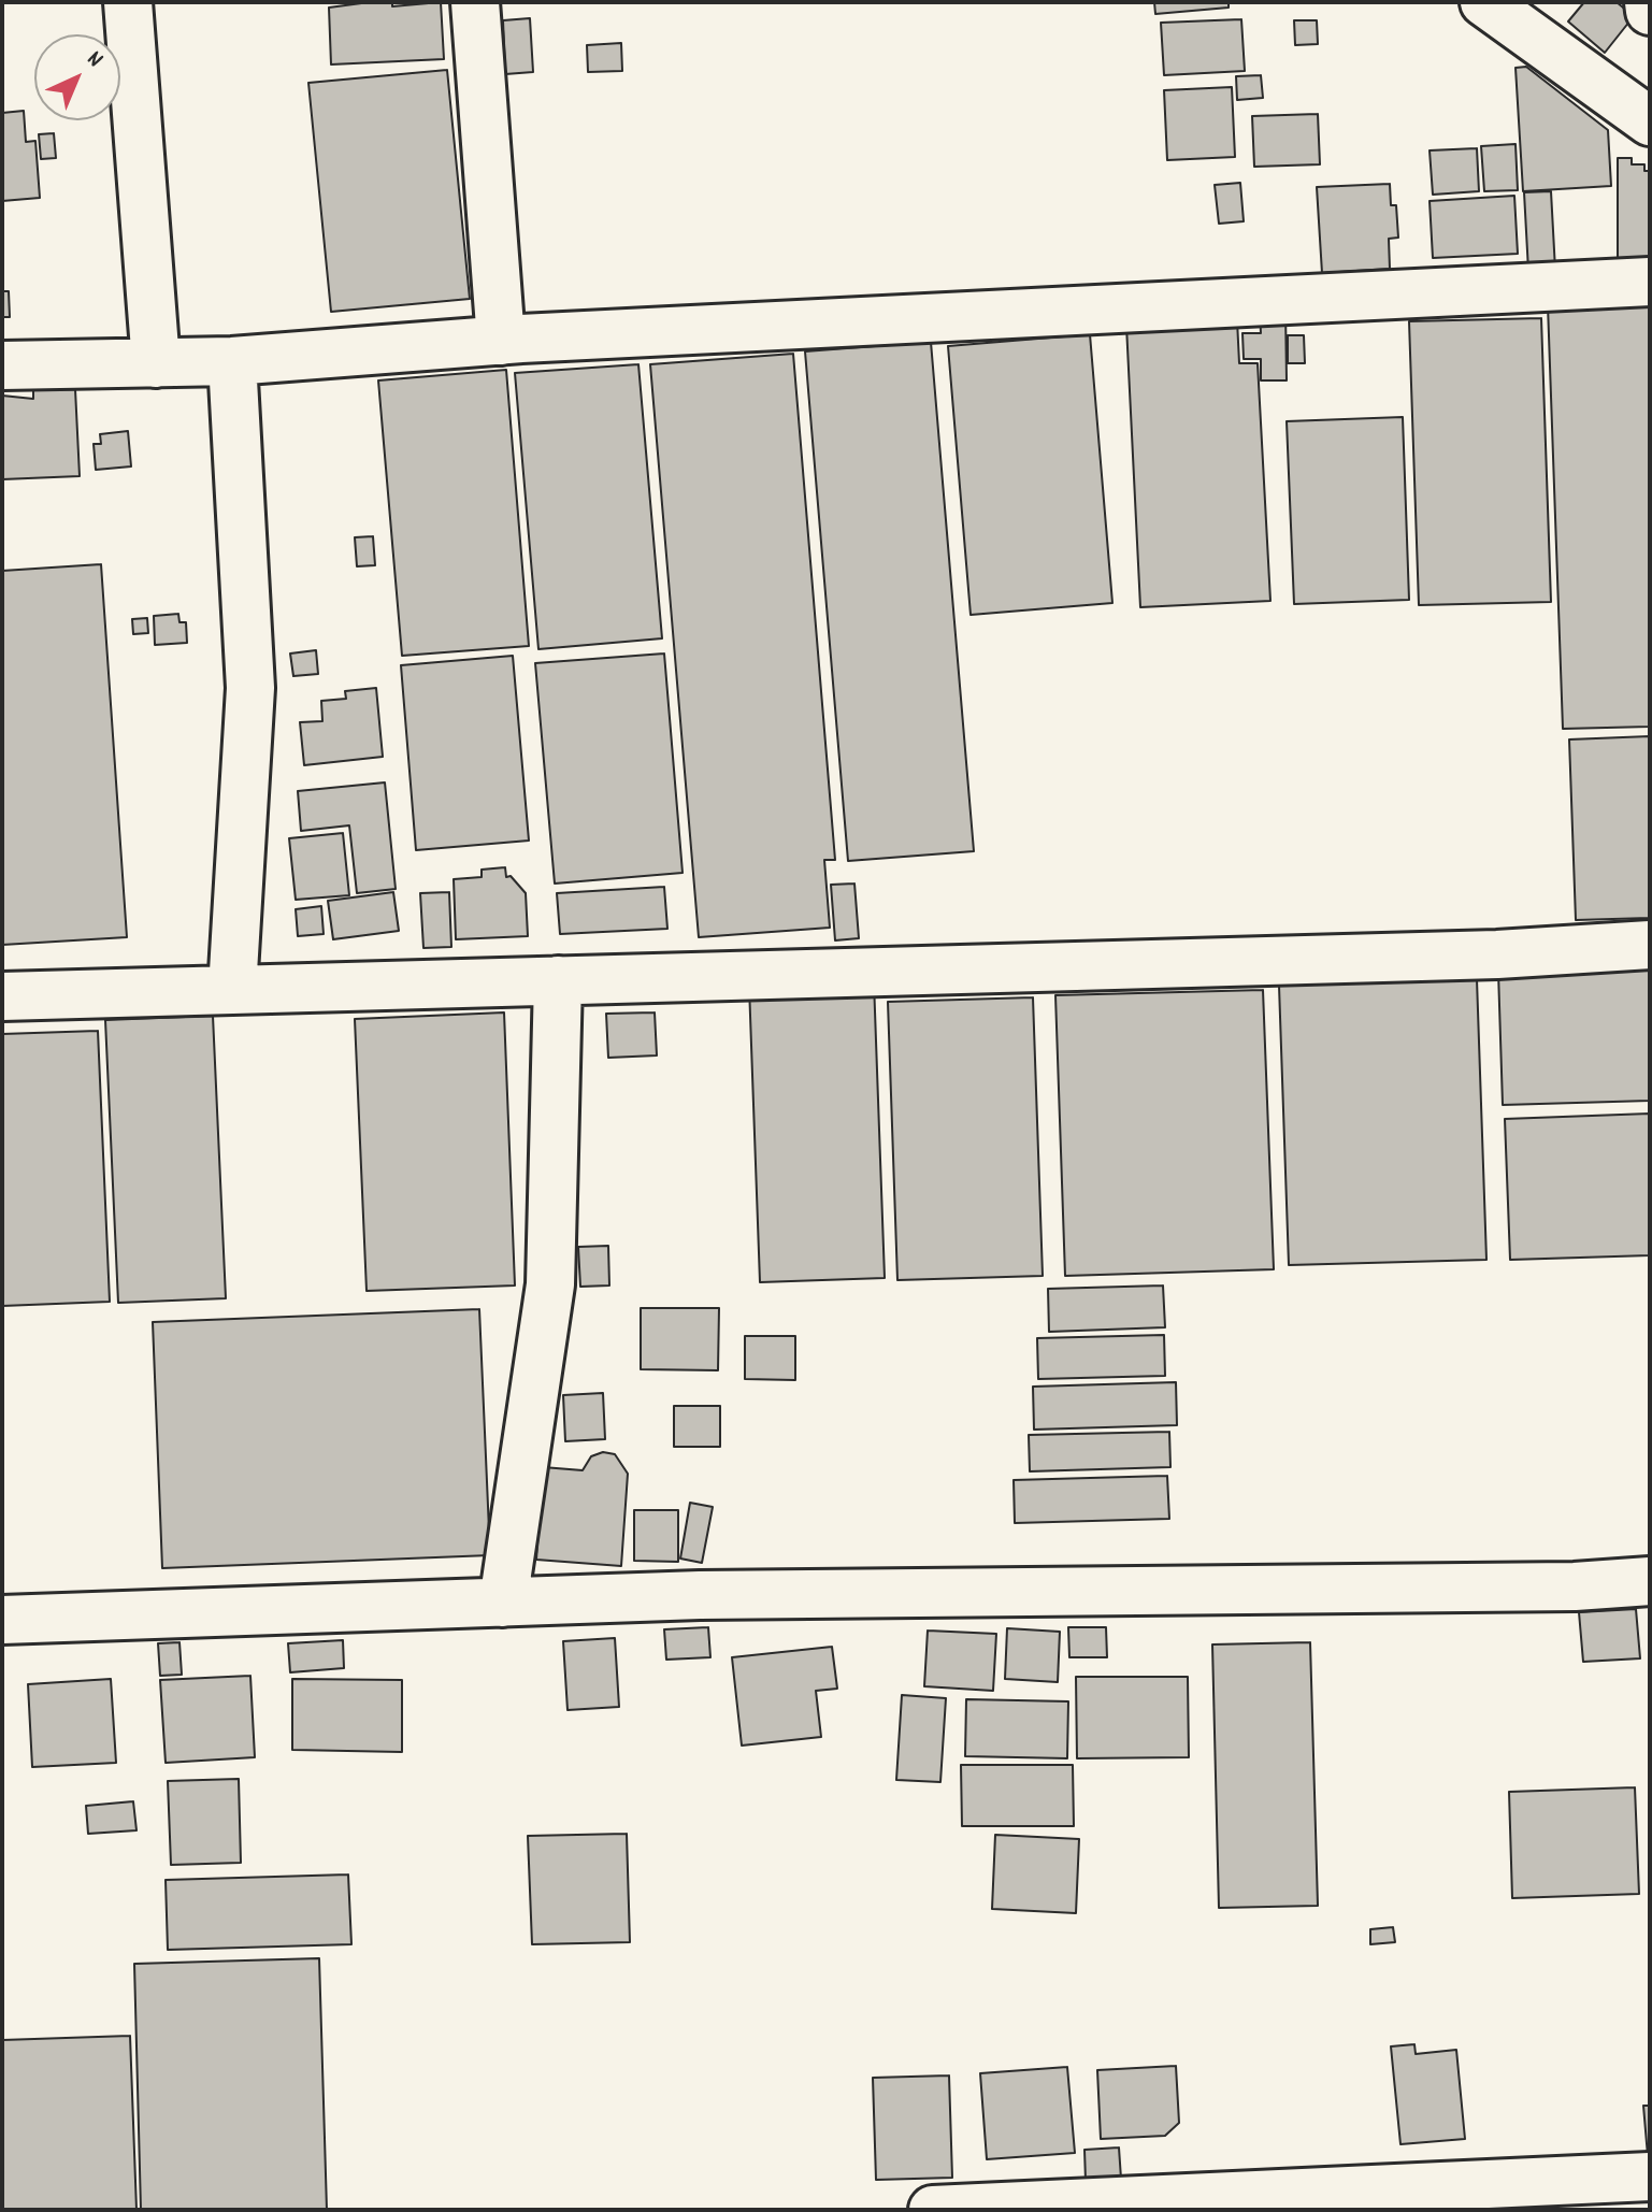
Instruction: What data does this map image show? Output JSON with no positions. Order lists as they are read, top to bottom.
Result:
{
  "north": "top right"
}
